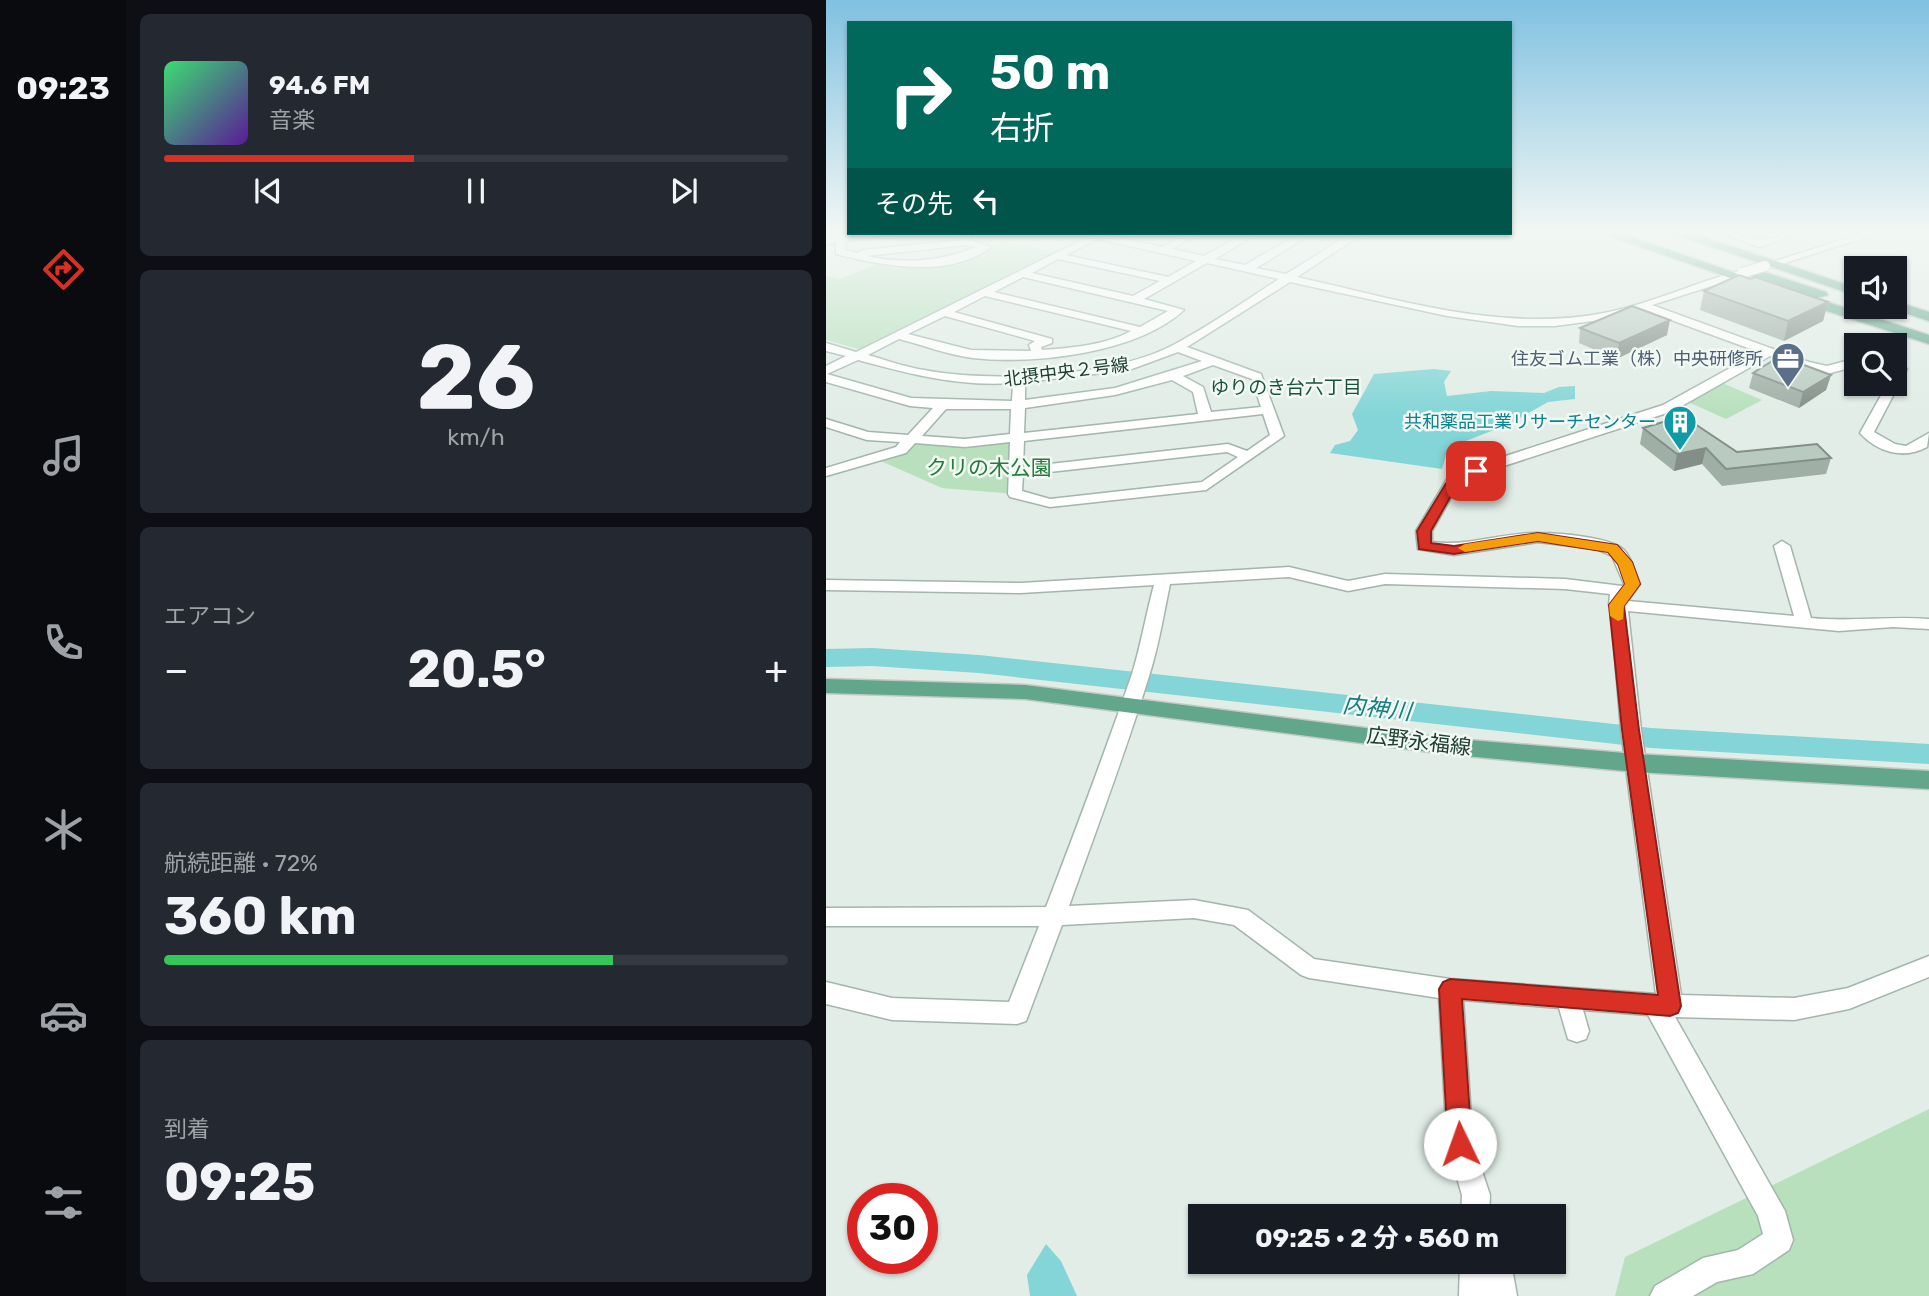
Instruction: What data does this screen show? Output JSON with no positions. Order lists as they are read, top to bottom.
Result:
{
  "streets": {
    "main road": ["広野永福線"],
    "street": ["北摂中央２号線"]
  },
  "districts": ["ゆりのき台六丁目"],
  "water": ["内神川"],
  "parks": ["クリの木公園"],
  "places": {
    "office": ["住友ゴム工業（株）中央研修所"],
    "building": ["共和薬品工業リサーチセンター"]
  },
  "page": {
    "tabs": "09:23",
    "turn": ["50 m", "右折"],
    "song": ["94.6 FM", "音楽"],
    "then": "その先",
    "tile": [
      ["26", "km/h"],
      "エアコン",
      ["航続距離 · 72%", "360 km"],
      ["到着", "09:25"]
    ],
    "heat": ["−", "20.5°", "+"],
    "limit": "30",
    "trip": "09:25 · 2 分 · 560 m"
  }
}
